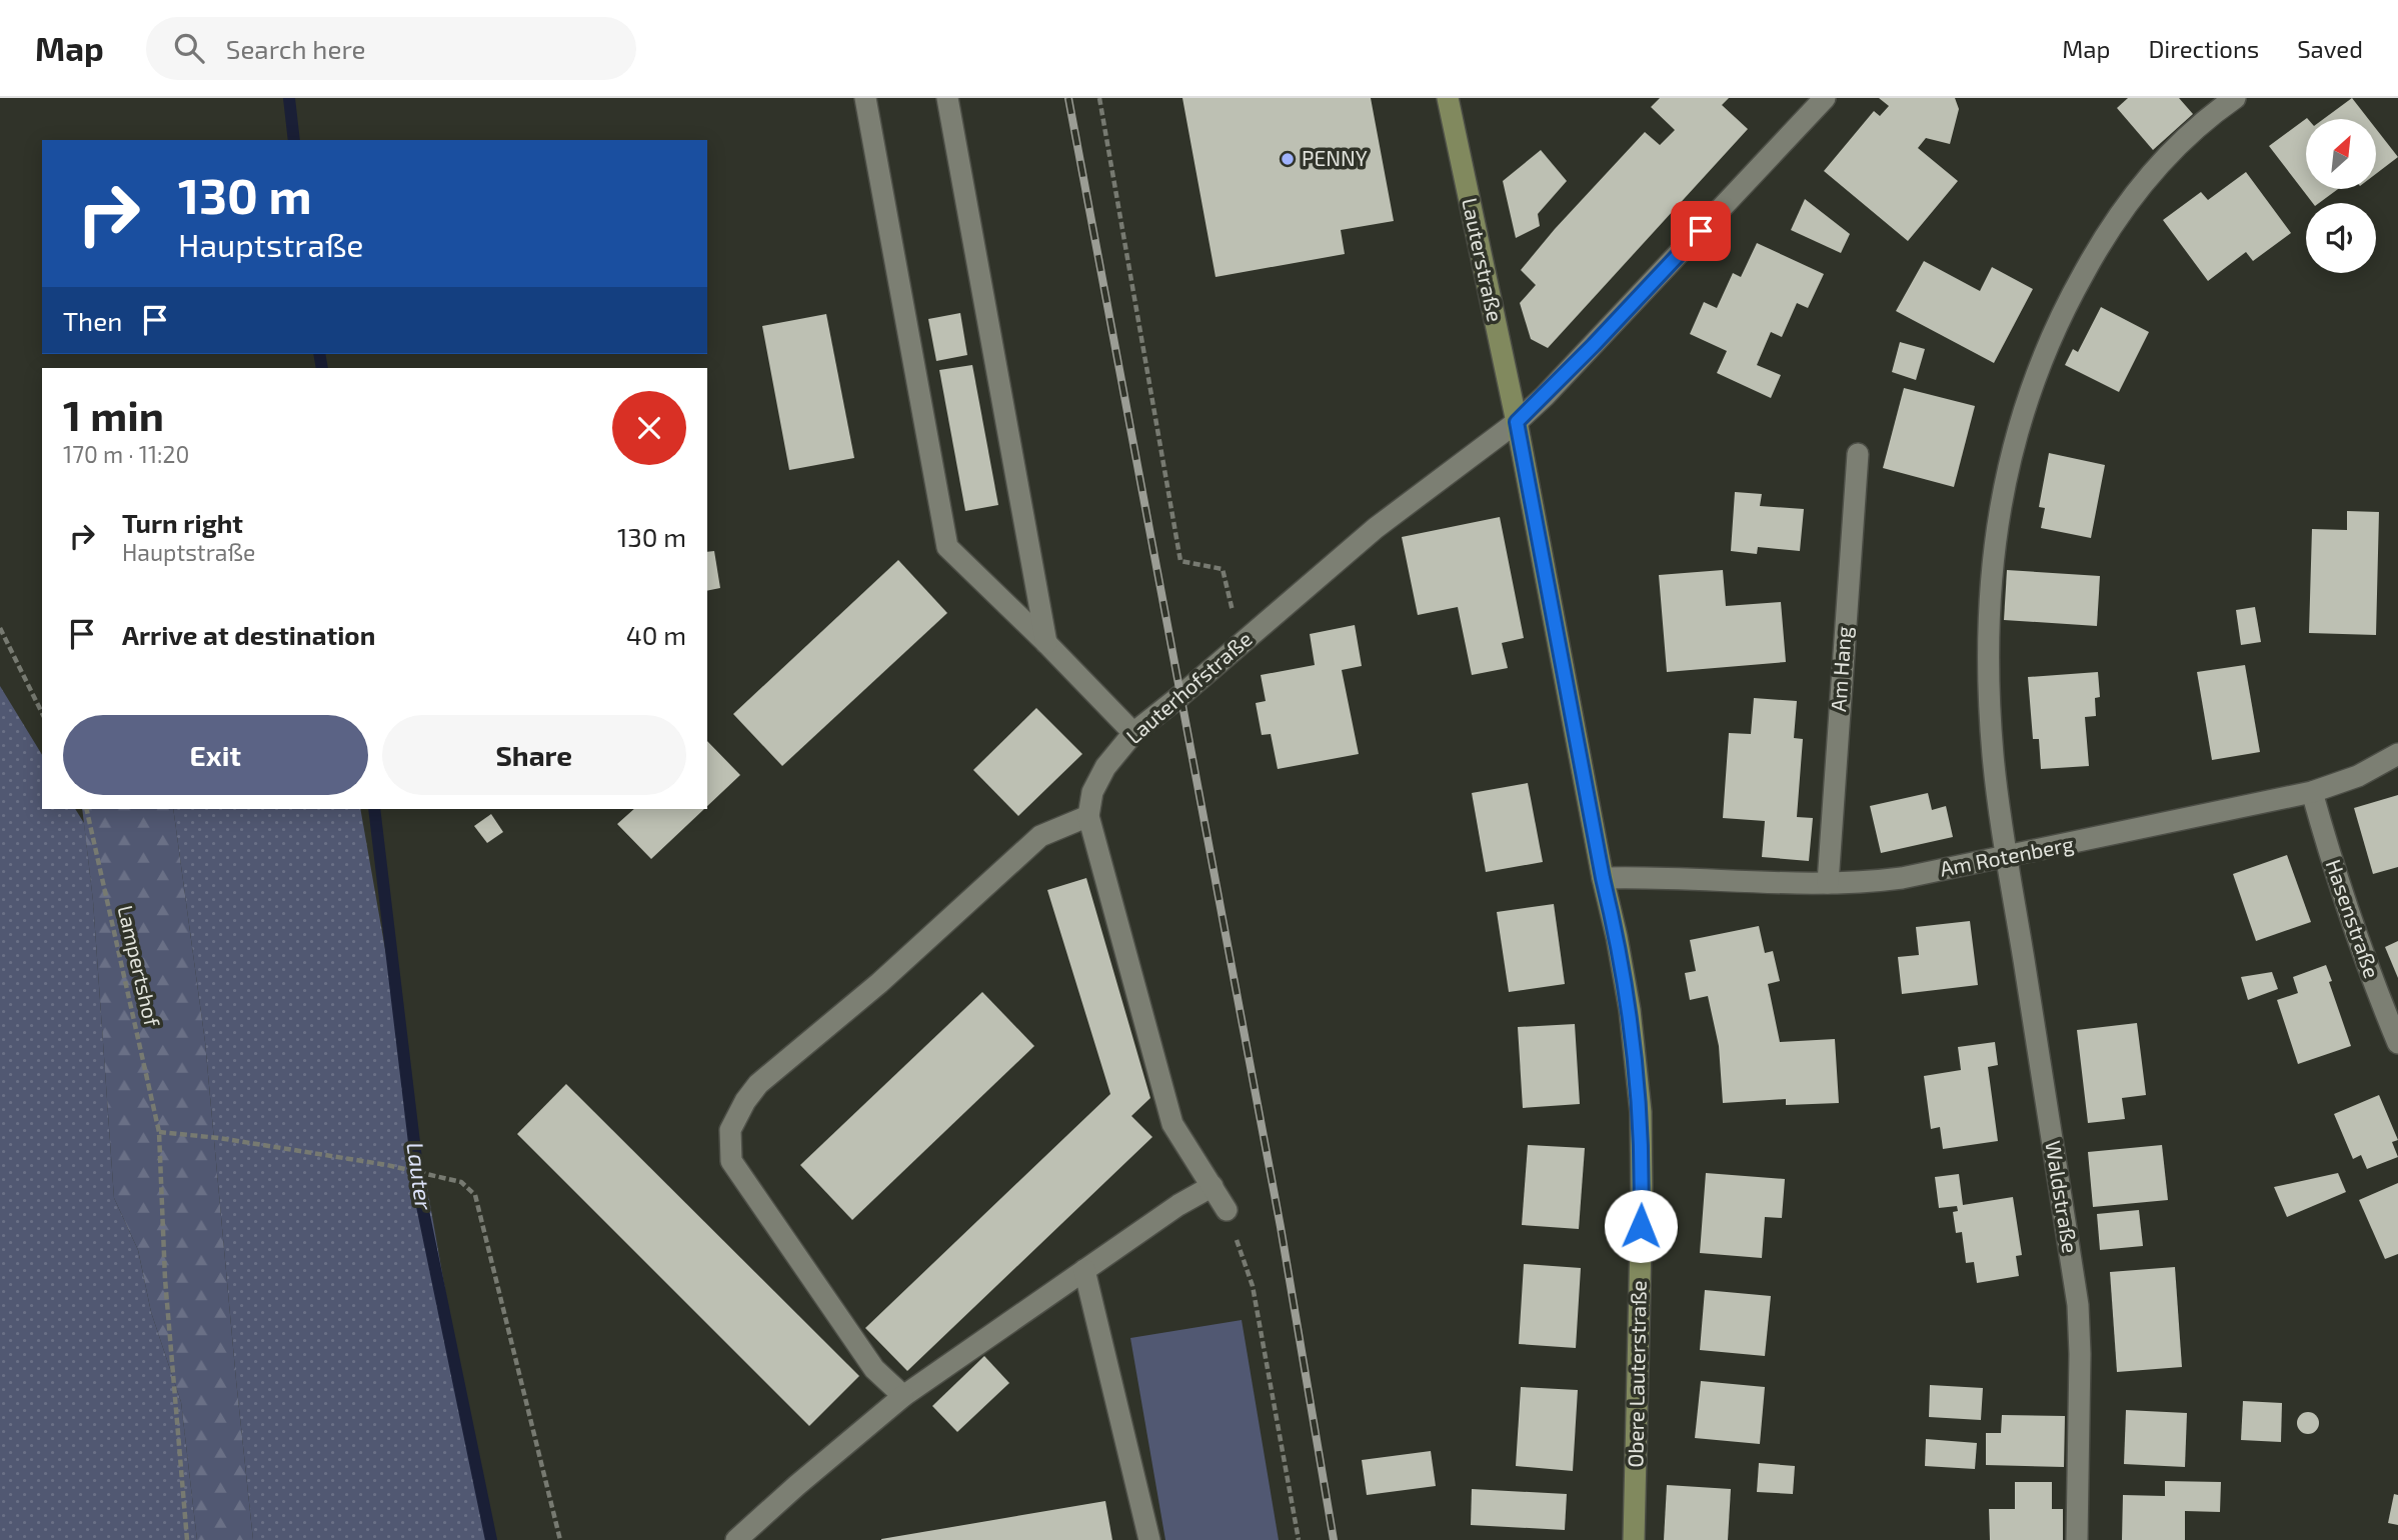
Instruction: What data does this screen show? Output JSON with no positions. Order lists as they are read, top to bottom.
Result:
{
  "streets": {
    "street": [
      "Lauterstraße",
      "Am Hang",
      "Lauterhofstraße",
      "Am Rotenberg",
      "Hasenstraße",
      "Waldstraße",
      "Obere Lauterstraße"
    ],
    "path": ["Lampertshof"]
  },
  "crossings": [
    ["Lauterstraße", "Lauterhofstraße"],
    ["Lauterstraße", "Obere Lauterstraße"],
    ["Am Hang", "Am Rotenberg"],
    ["Lauterhofstraße", "Obere Lauterstraße"],
    ["Am Rotenberg", "Hasenstraße"],
    ["Am Rotenberg", "Waldstraße"],
    ["Am Rotenberg", "Obere Lauterstraße"]
  ],
  "water": ["Lauter"],
  "places": ["PENNY"],
  "north": "top right",
  "page": {
    "header": "Map",
    "search": "Search here",
    "nav": ["Map", "Directions", "Saved"],
    "turn": ["130 m", "Hauptstraße"],
    "then": "Then",
    "heading": ["1 min", "170 m · 11:20"],
    "list": [
      {
        "name": "Turn right",
        "note": "Hauptstraße",
        "value": "130 m"
      },
      {
        "name": "Arrive at destination",
        "value": "40 m"
      }
    ],
    "buttons": ["Exit", "Share"]
  }
}
